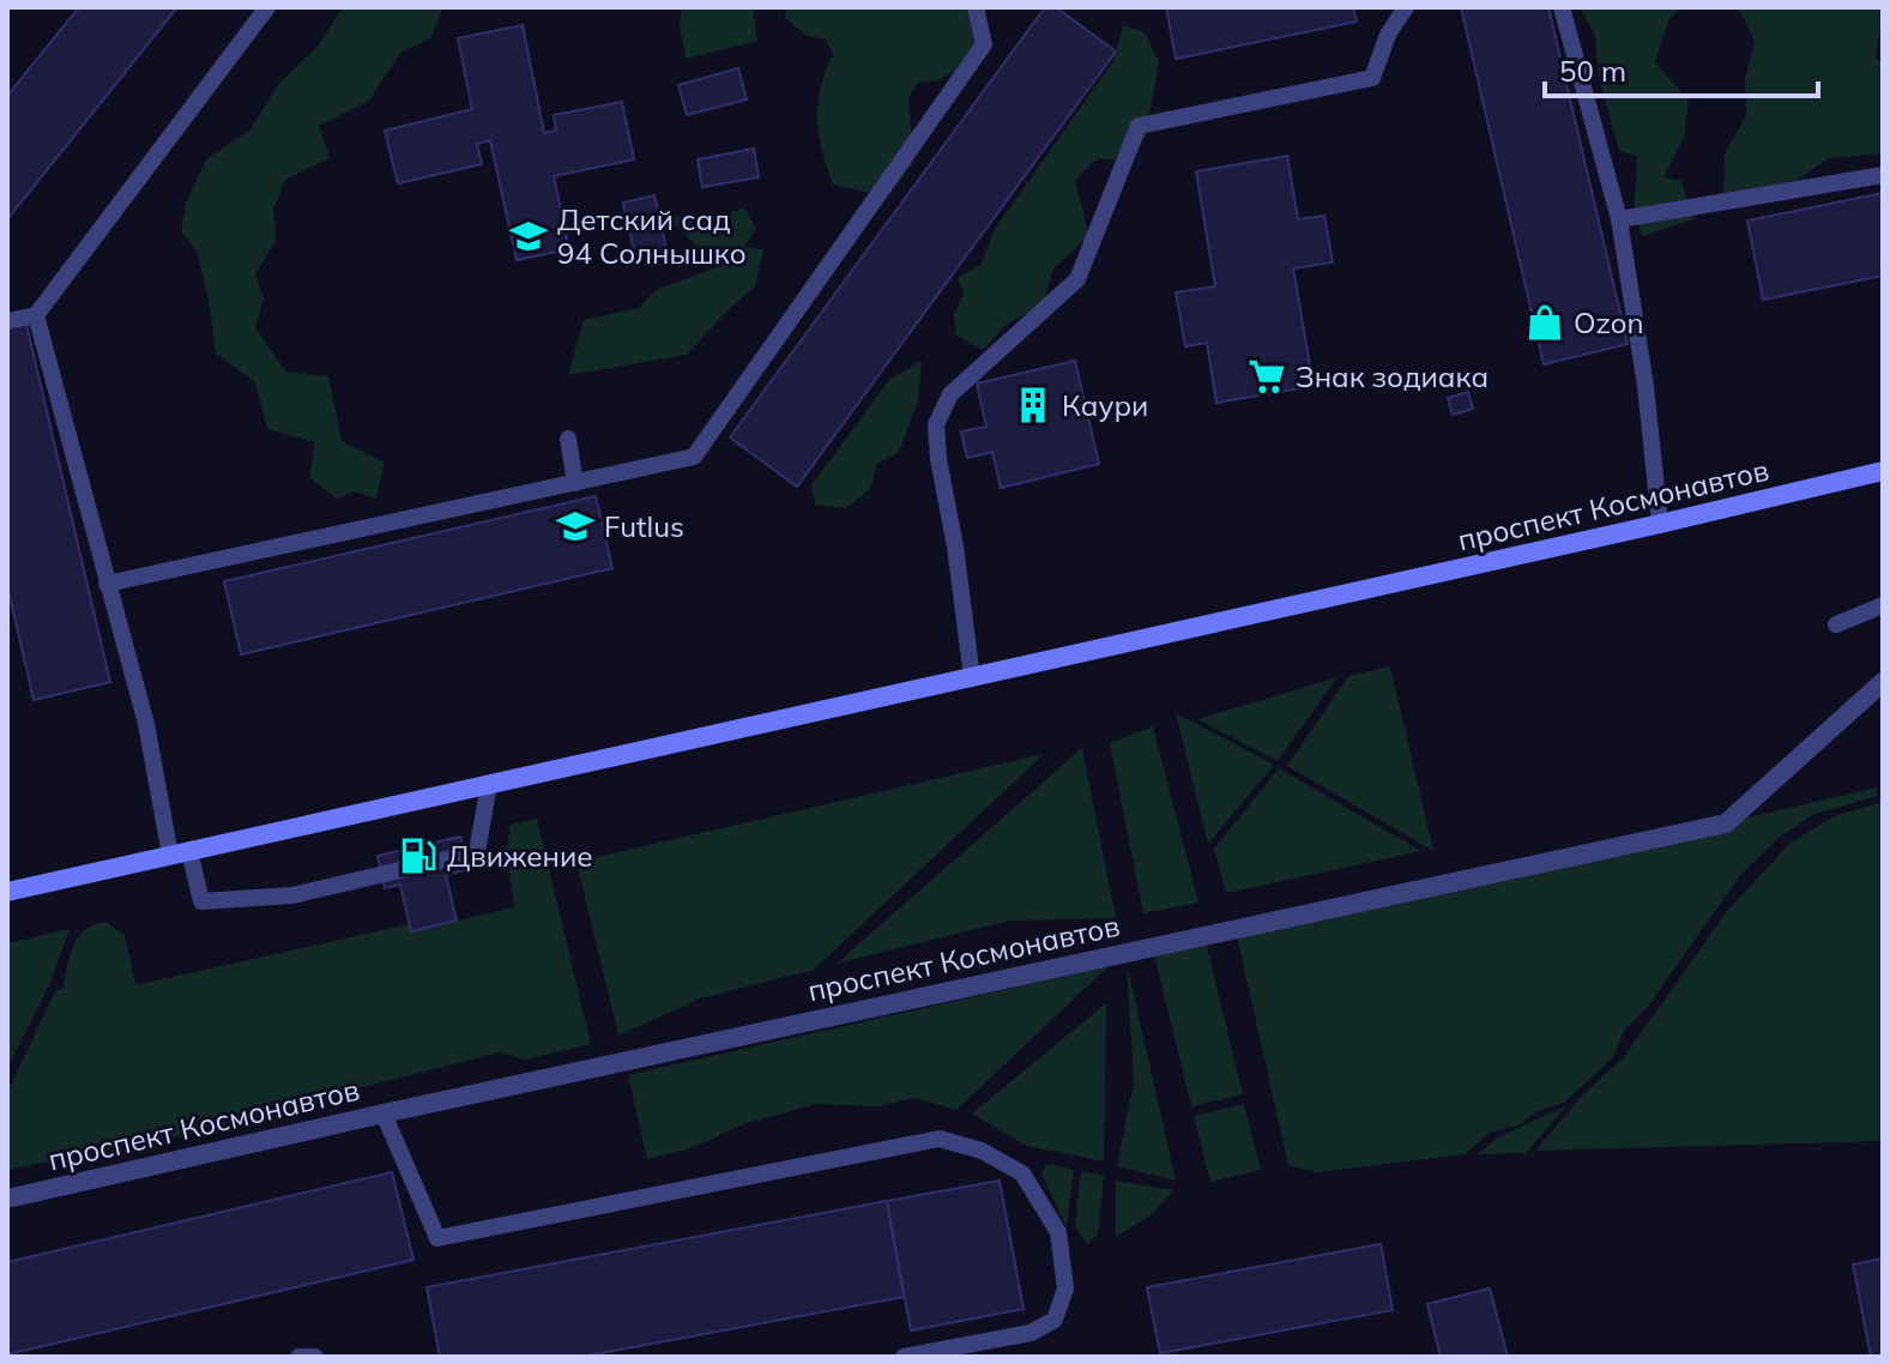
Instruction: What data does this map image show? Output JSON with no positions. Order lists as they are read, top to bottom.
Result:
{
  "streets": {
    "main road": ["проспект Космонавтов"]
  },
  "places": {
    "school or university": ["Детский сад 94 Солнышко", "Futlus"],
    "shop": ["Ozon"],
    "supermarket": ["Знак зодиака"],
    "building": ["Каури"],
    "fuel station": ["Движение"]
  },
  "scale_bar": "50 m"
}
